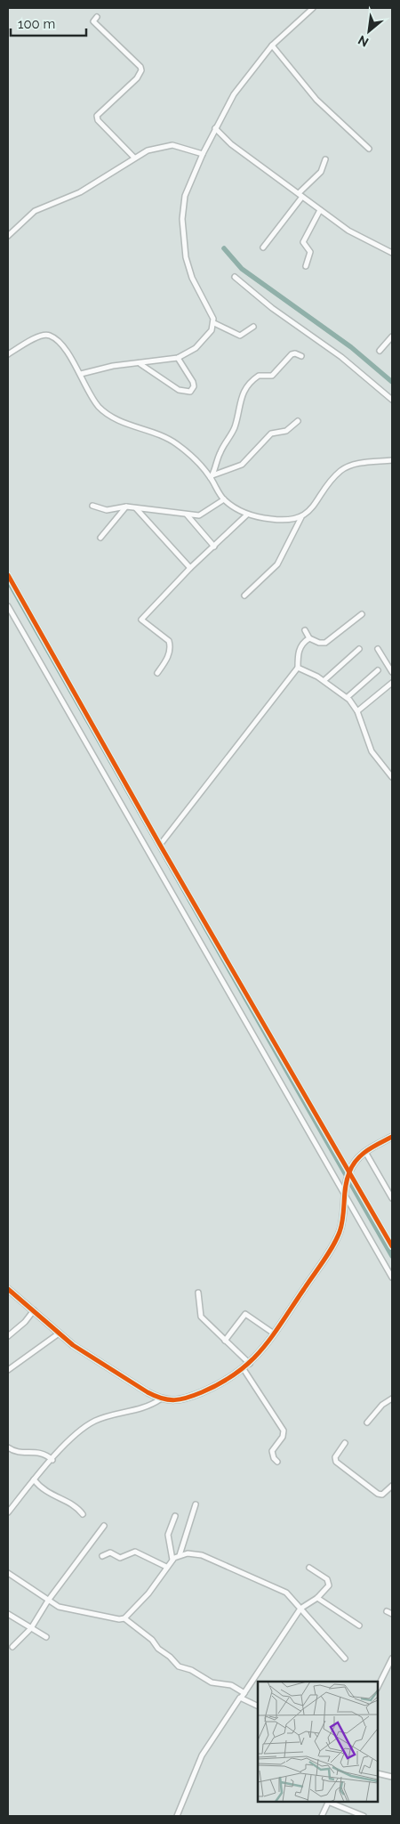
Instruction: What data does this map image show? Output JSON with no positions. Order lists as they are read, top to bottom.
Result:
{
  "scale_bar": "100 m",
  "north": "bottom left"
}
